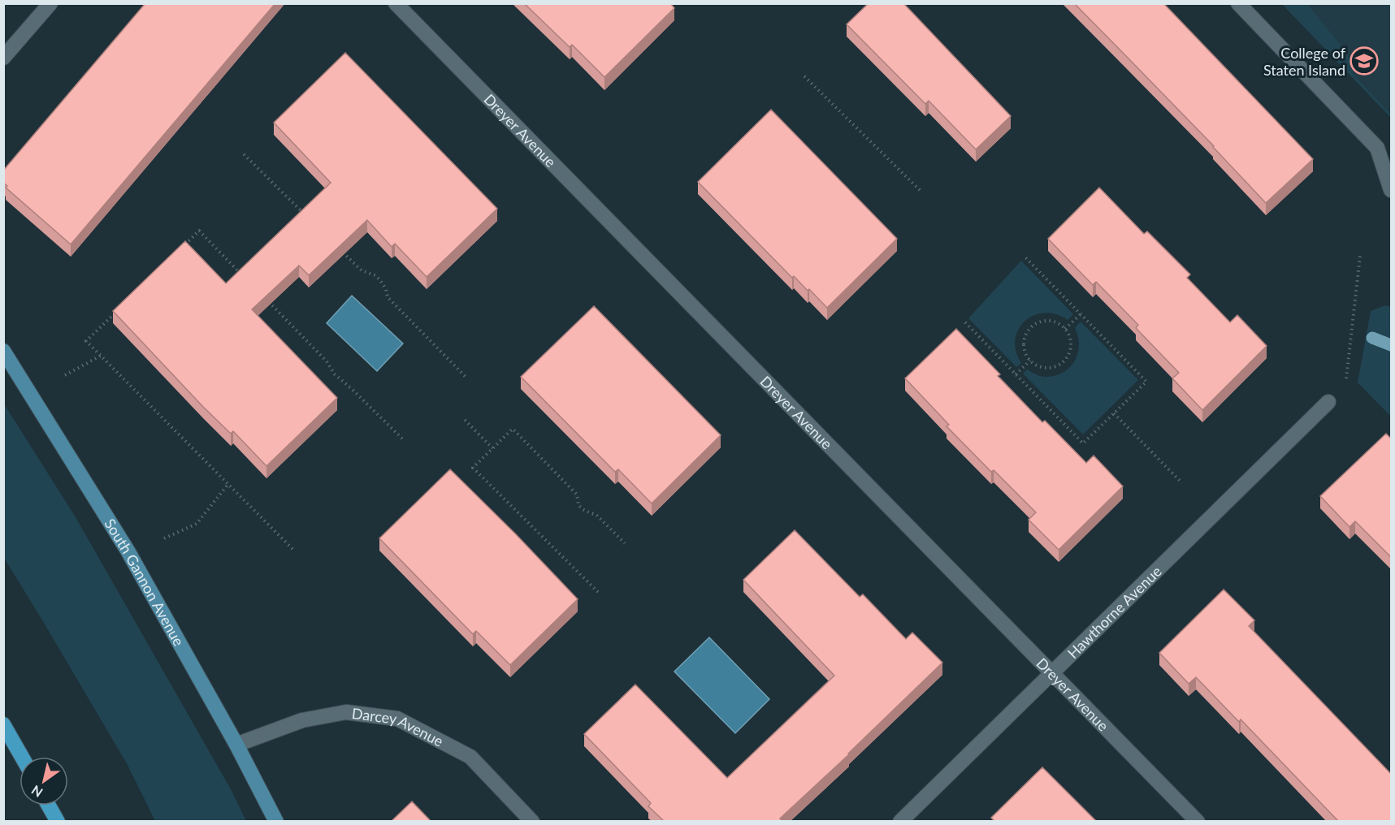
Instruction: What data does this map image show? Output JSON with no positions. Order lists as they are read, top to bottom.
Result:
{
  "streets": {
    "main road": ["South Gannon Avenue"],
    "street": ["Dreyer Avenue", "Hawthorne Avenue", "Darcey Avenue"]
  },
  "crossings": [
    ["Dreyer Avenue", "Hawthorne Avenue"],
    ["South Gannon Avenue", "Darcey Avenue"]
  ],
  "places": {
    "school or university": ["College of Staten Island"]
  },
  "north": "bottom left"
}
